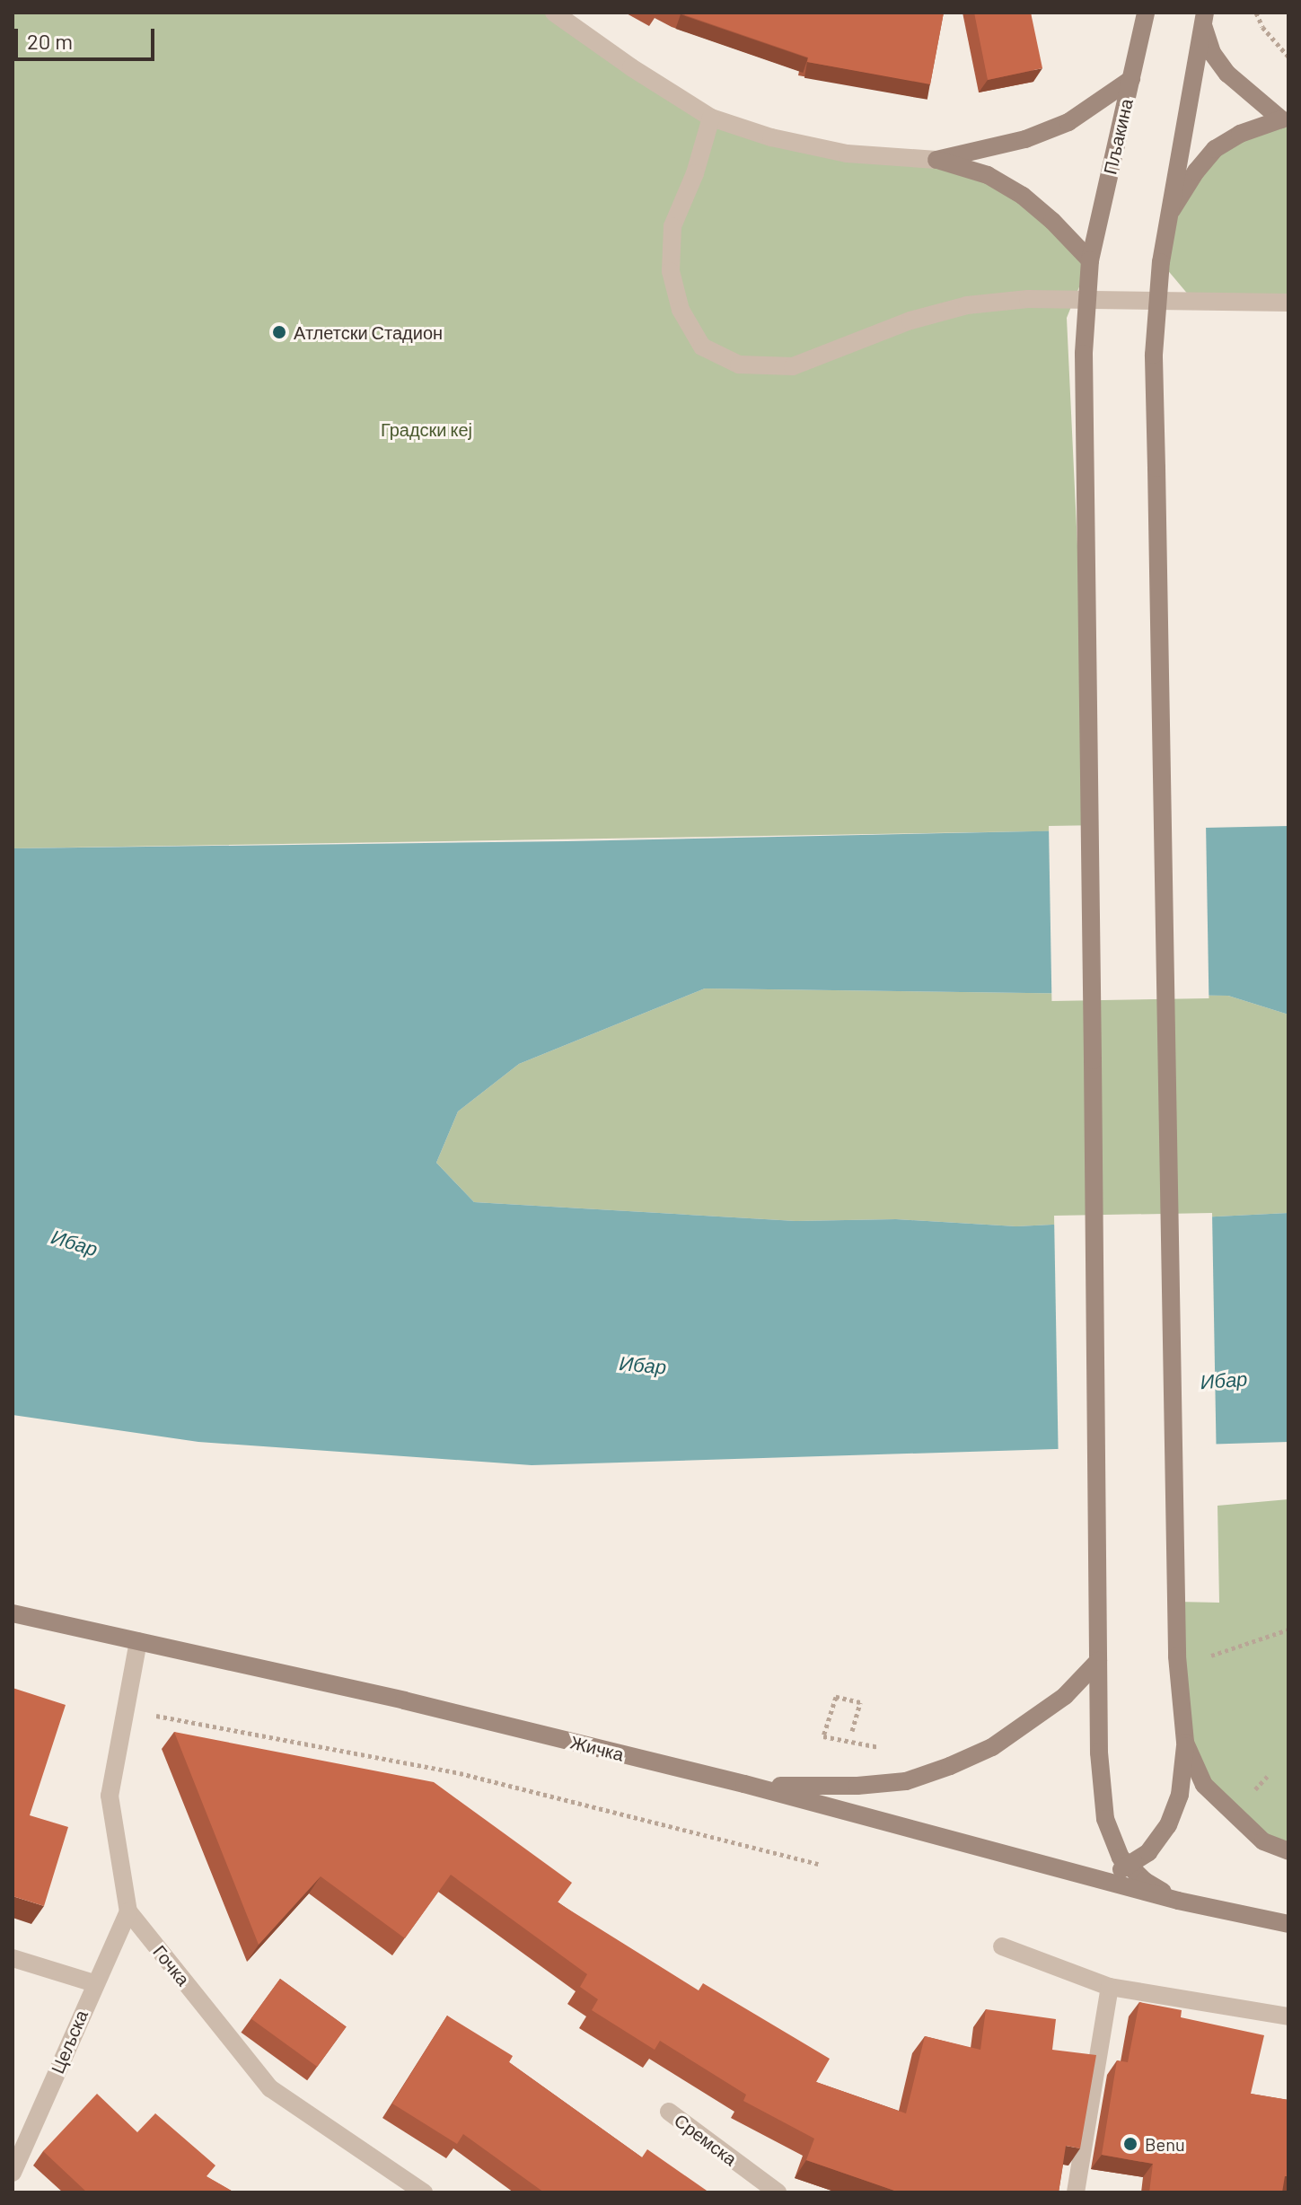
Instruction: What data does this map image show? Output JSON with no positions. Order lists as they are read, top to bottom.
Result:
{
  "streets": {
    "main road": ["Пљакина", "Жичка"],
    "street": ["Гочка", "Цељска", "Сремска"]
  },
  "crossings": [
    ["Пљакина", "Жичка"],
    ["Жичка", "Гочка"],
    ["Гочка", "Цељска"]
  ],
  "water": ["Ибар"],
  "parks": ["Градски кеј"],
  "places": ["Атлетски Стадион", "Benu"],
  "scale_bar": "20 m"
}
